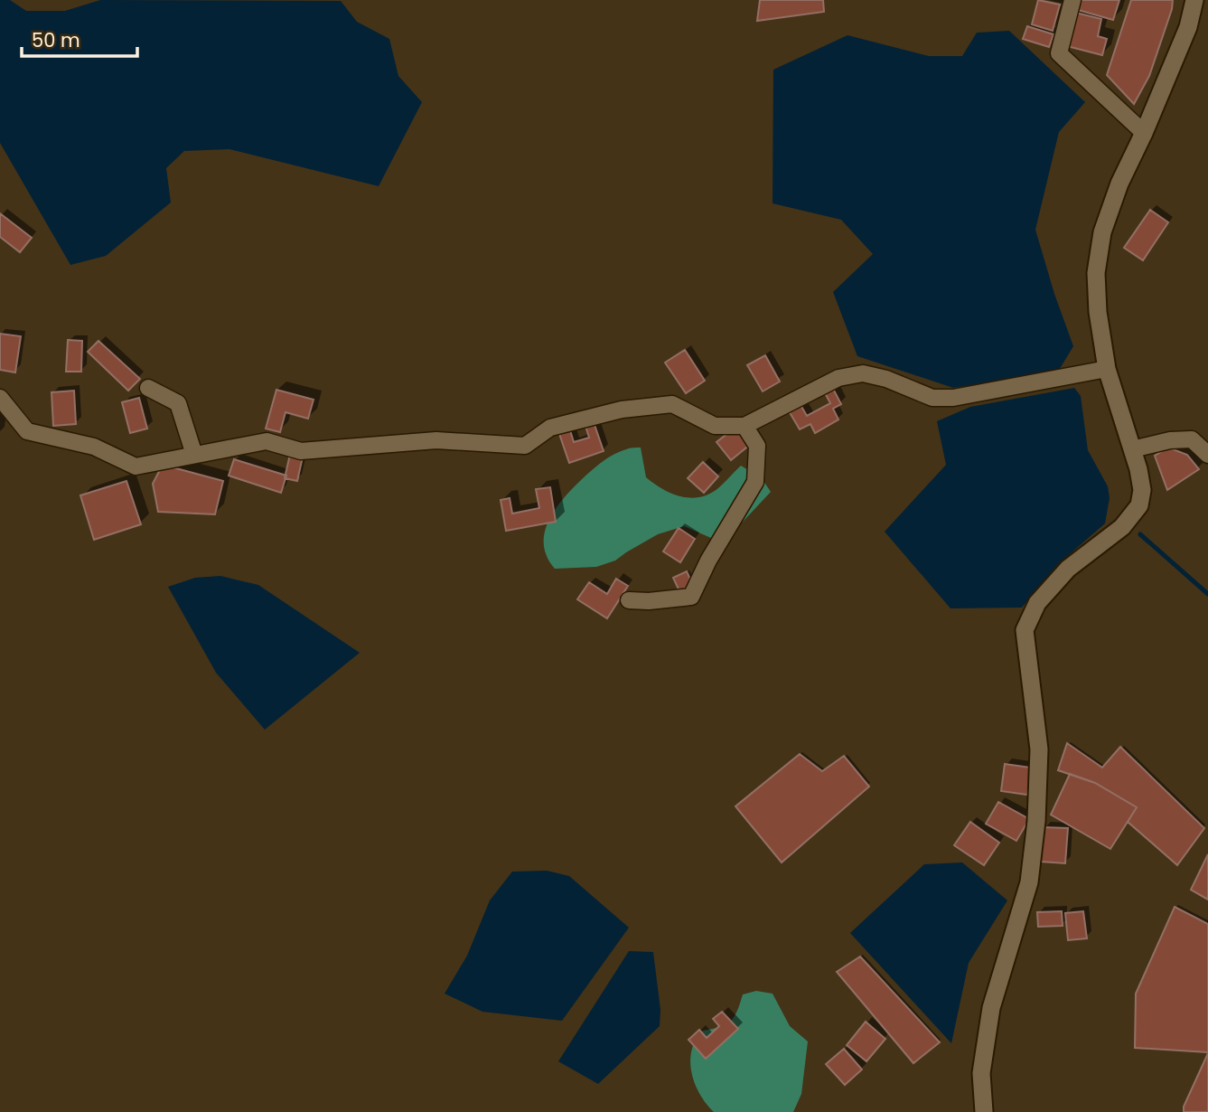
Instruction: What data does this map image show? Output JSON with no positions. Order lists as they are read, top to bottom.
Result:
{
  "scale_bar": "50 m"
}
